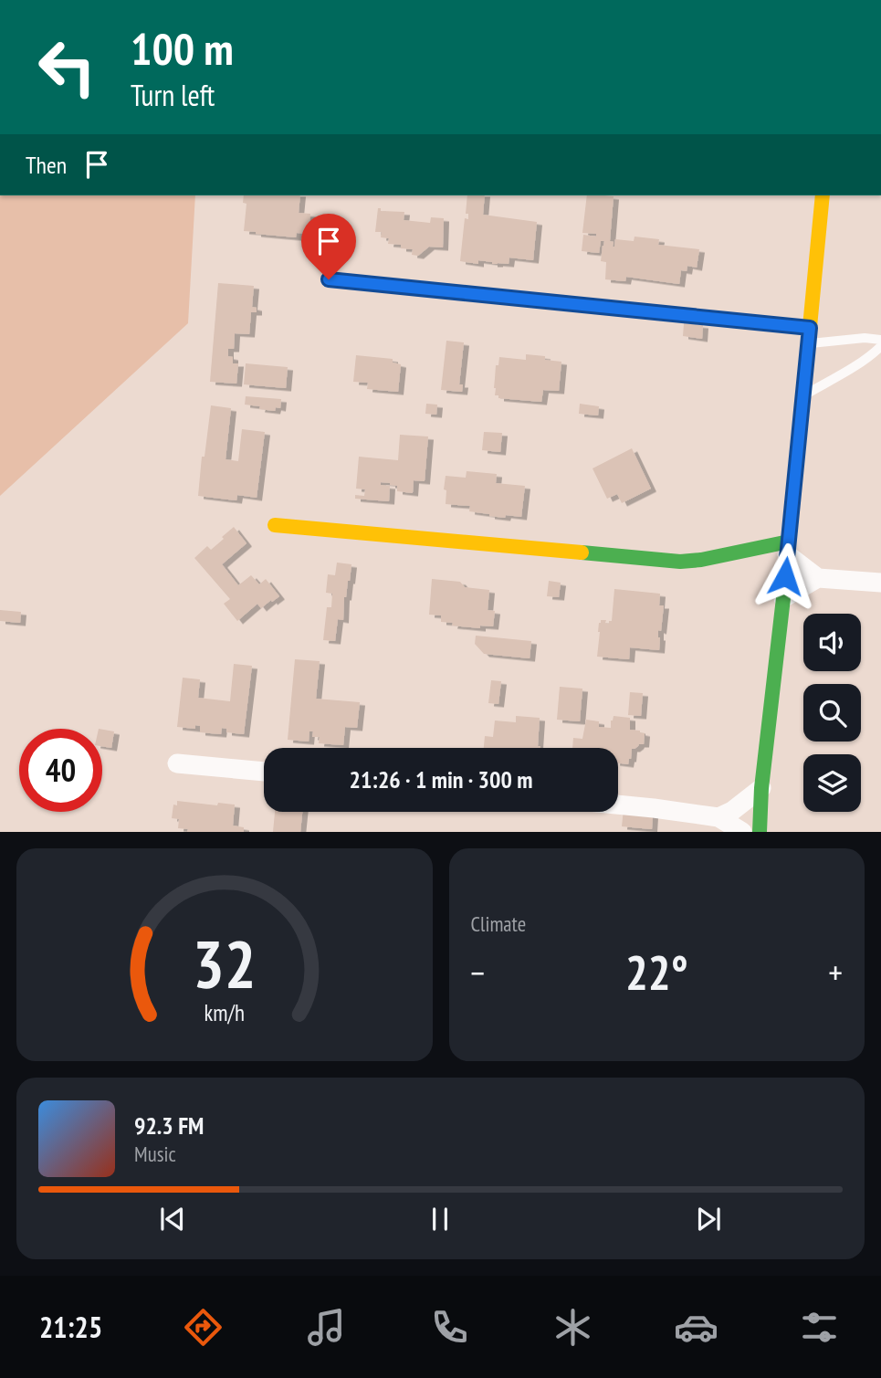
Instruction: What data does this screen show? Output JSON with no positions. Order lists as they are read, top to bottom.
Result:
{
  "page": {
    "turn": ["100 m", "Turn left"],
    "then": "Then",
    "limit": "40",
    "trip": "21:26 · 1 min · 300 m",
    "tile": "Climate",
    "heat": ["−", "22°", "+"],
    "song": ["92.3 FM", "Music"],
    "tabs": "21:25",
    "gauge": ["32", "km/h"]
  }
}
